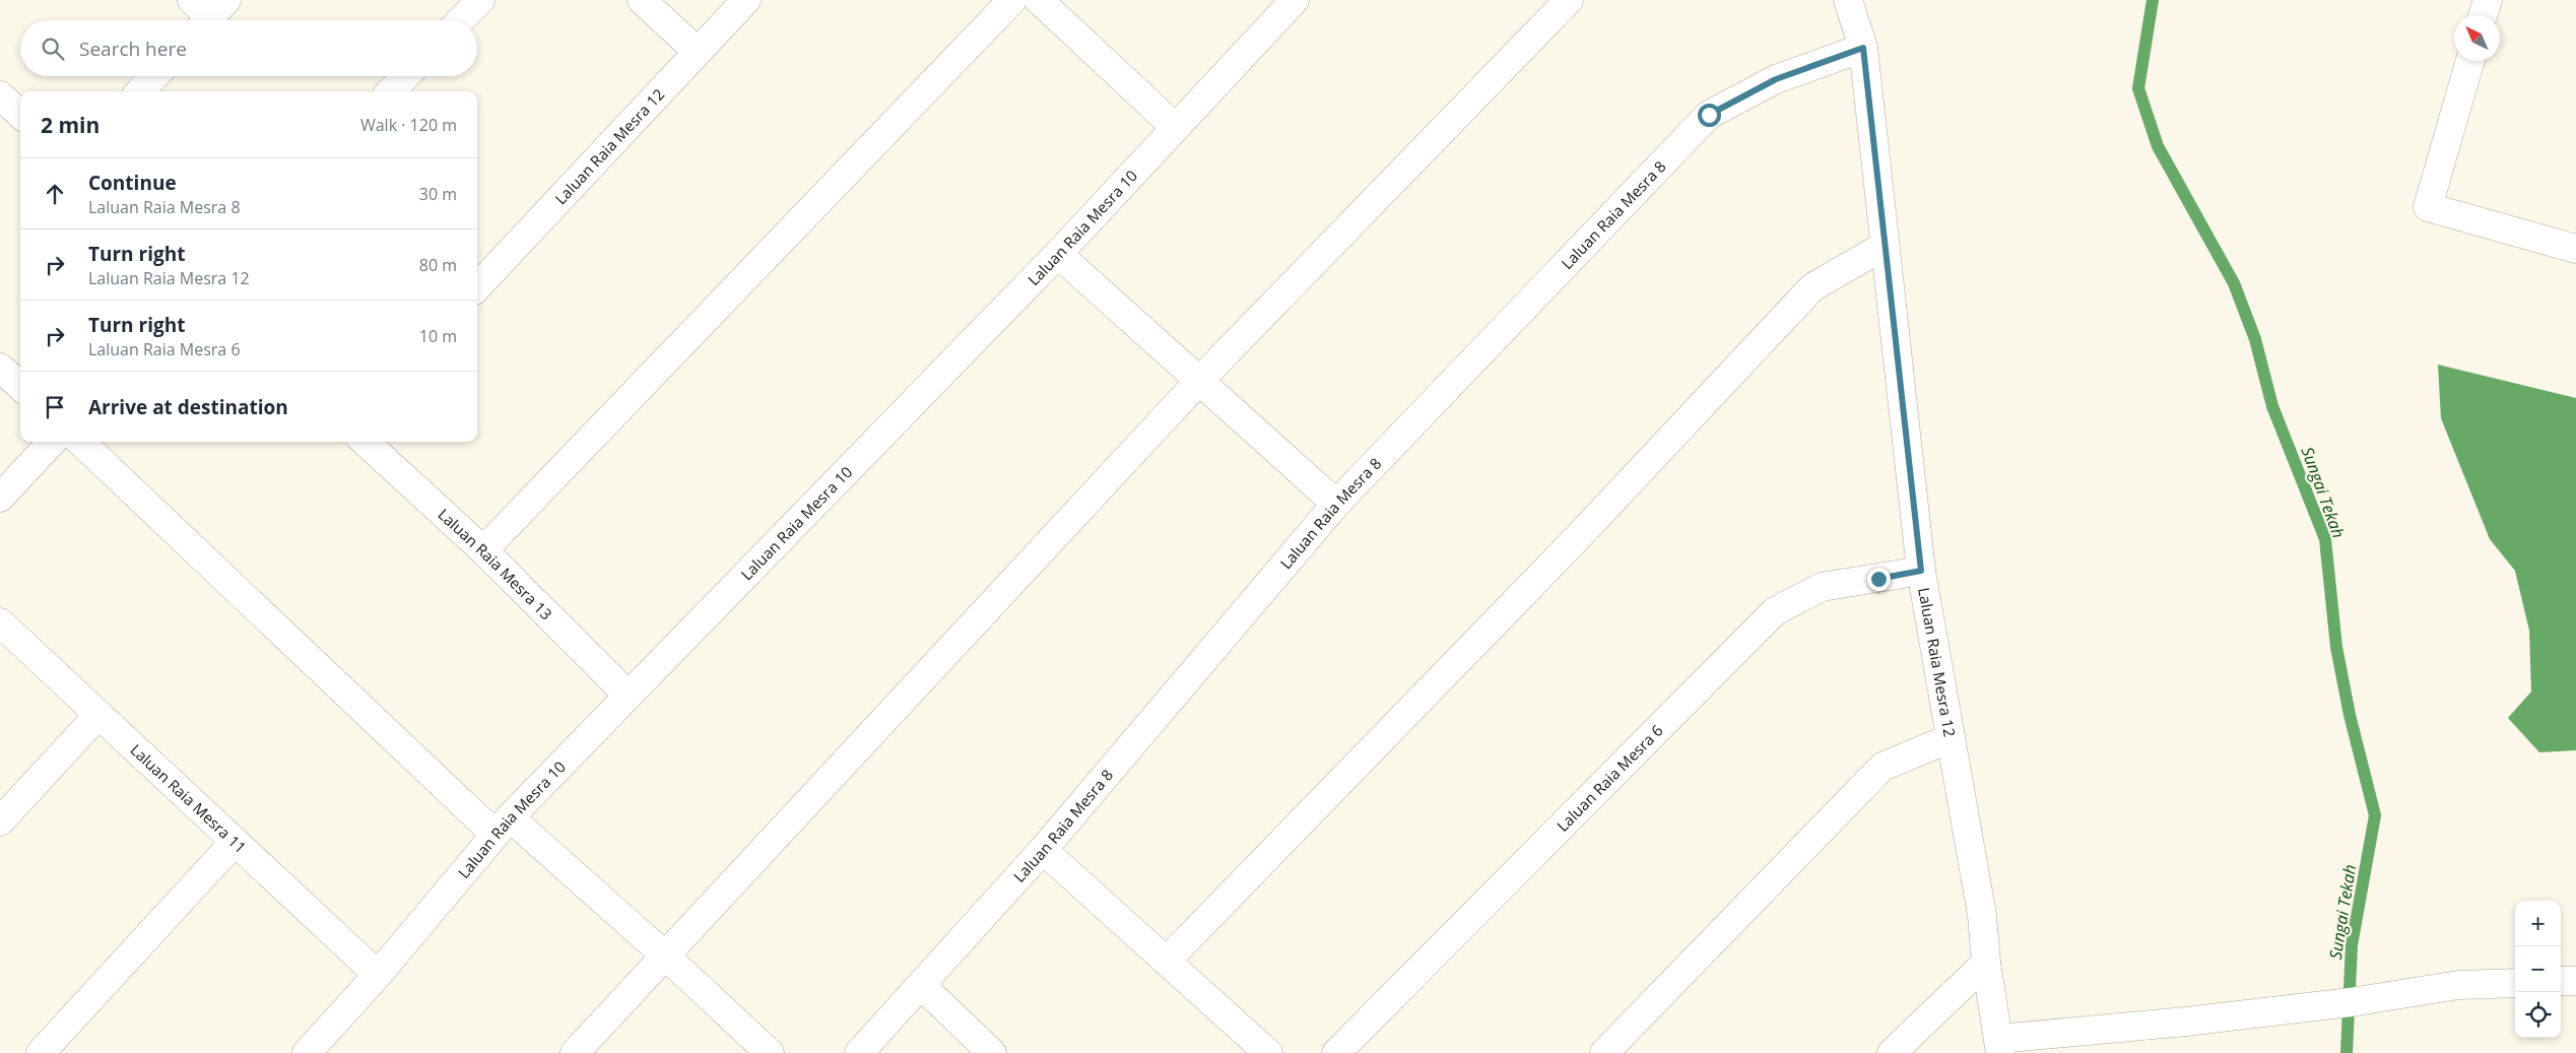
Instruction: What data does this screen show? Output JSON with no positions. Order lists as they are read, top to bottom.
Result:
{
  "streets": {
    "street": [
      "Laluan Raia Mesra 12",
      "Laluan Raia Mesra 8",
      "Laluan Raia Mesra 10",
      "Laluan Raia Mesra 13",
      "Laluan Raia Mesra 6",
      "Laluan Raia Mesra 11"
    ]
  },
  "crossings": [
    ["Laluan Raia Mesra 12", "Laluan Raia Mesra 8"],
    ["Laluan Raia Mesra 12", "Laluan Raia Mesra 6"],
    ["Laluan Raia Mesra 10", "Laluan Raia Mesra 13"],
    ["Laluan Raia Mesra 10", "Laluan Raia Mesra 11"]
  ],
  "water": ["Sungai Tekah"],
  "north": "top left",
  "page": {
    "search": "Search here",
    "heading": ["2 min", "Walk · 120 m"],
    "list": [
      ["Continue", "Laluan Raia Mesra 8", "30 m"],
      ["Turn right", "Laluan Raia Mesra 12", "80 m"],
      ["Turn right", "Laluan Raia Mesra 6", "10 m"],
      "Arrive at destination"
    ],
    "map_buttons": ["+", "−"]
  }
}
